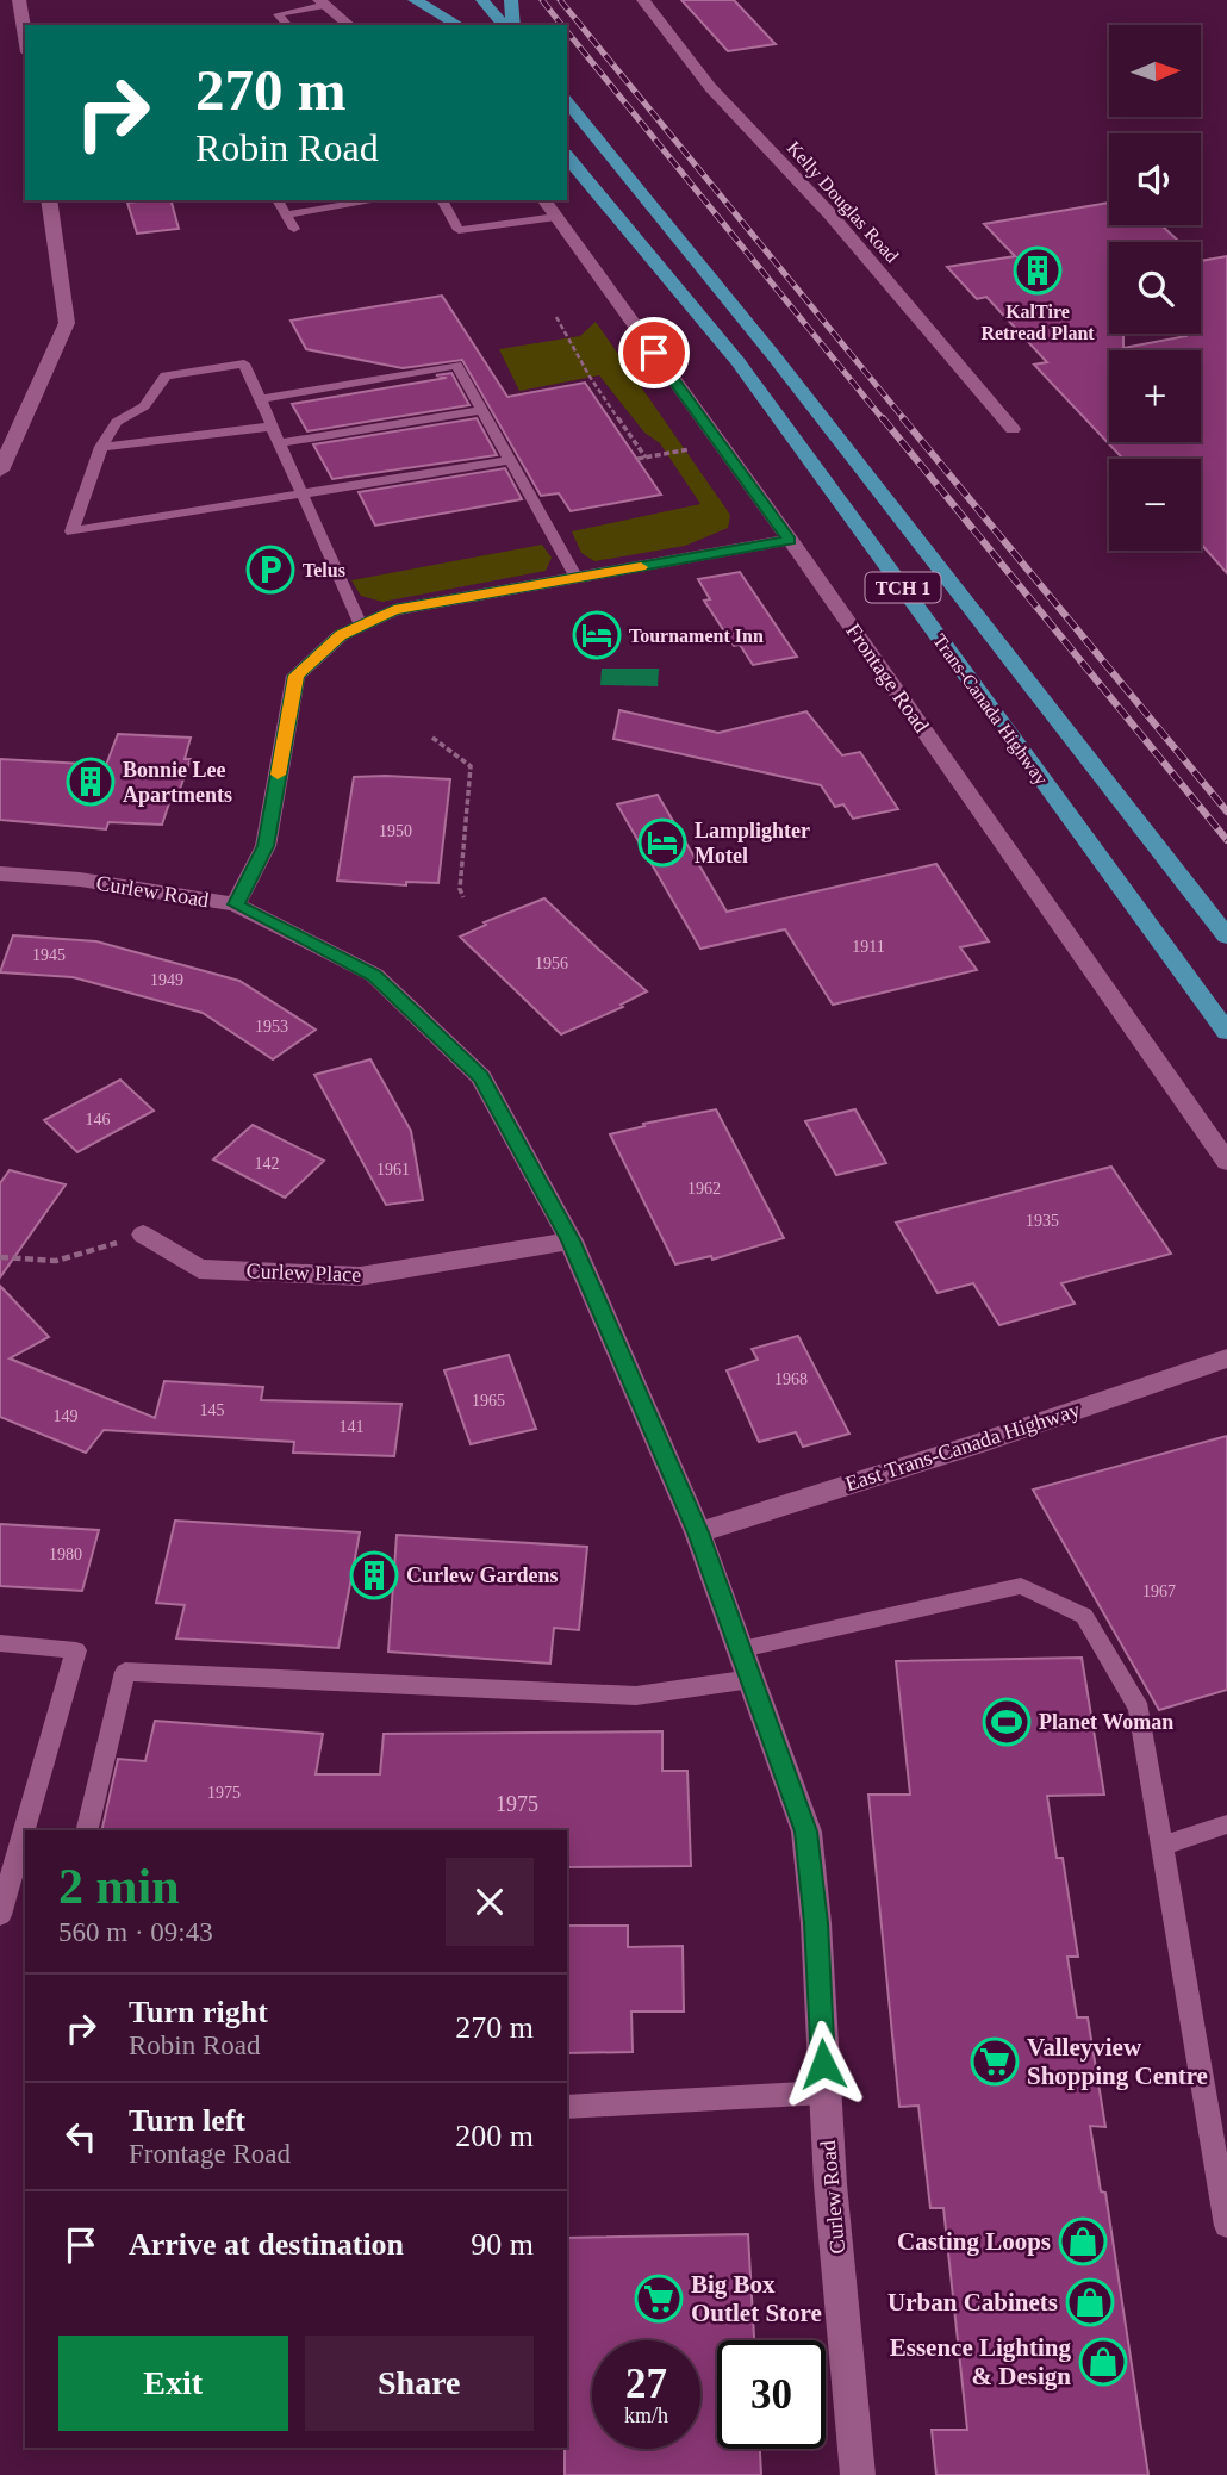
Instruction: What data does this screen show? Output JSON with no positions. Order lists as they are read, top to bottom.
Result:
{
  "streets": {
    "highway": ["TCH 1", "Trans-Canada Highway"],
    "street": [
      "Kelly Douglas Road",
      "Frontage Road",
      "Curlew Road",
      "Curlew Place",
      "East Trans-Canada Highway"
    ]
  },
  "crossings": [
    ["Curlew Road", "Curlew Place"],
    ["Curlew Road", "East Trans-Canada Highway"]
  ],
  "places": {
    "building": ["KalTire Retread Plant", "Bonnie Lee Apartments", "Curlew Gardens"],
    "parking": ["Telus"],
    "hotel": ["Tournament Inn", "Lamplighter Motel"],
    "sports": ["Planet Woman"],
    "supermarket": ["Valleyview Shopping Centre", "Big Box Outlet Store"],
    "shop": ["Casting Loops", "Urban Cabinets", "Essence Lighting & Design"]
  },
  "house_numbers": [
    "1950",
    "1911",
    "1945",
    "1956",
    "1949",
    "1953",
    "146",
    "142",
    "1961",
    "1962",
    "1935",
    "1968",
    "1965",
    "145",
    "149",
    "141",
    "1980",
    "1967",
    "1975",
    "1975"
  ],
  "north": "right",
  "page": {
    "map_buttons": ["+", "−"],
    "turn": ["270 m", "Robin Road"],
    "heading": ["2 min", "560 m · 09:43"],
    "list": [
      {
        "name": "Turn right",
        "note": "Robin Road",
        "value": "270 m"
      },
      {
        "name": "Turn left",
        "note": "Frontage Road",
        "value": "200 m"
      },
      {
        "name": "Arrive at destination",
        "value": "90 m"
      }
    ],
    "buttons": ["Exit", "Share"],
    "speed": "27 km/h",
    "limit": "30"
  }
}
